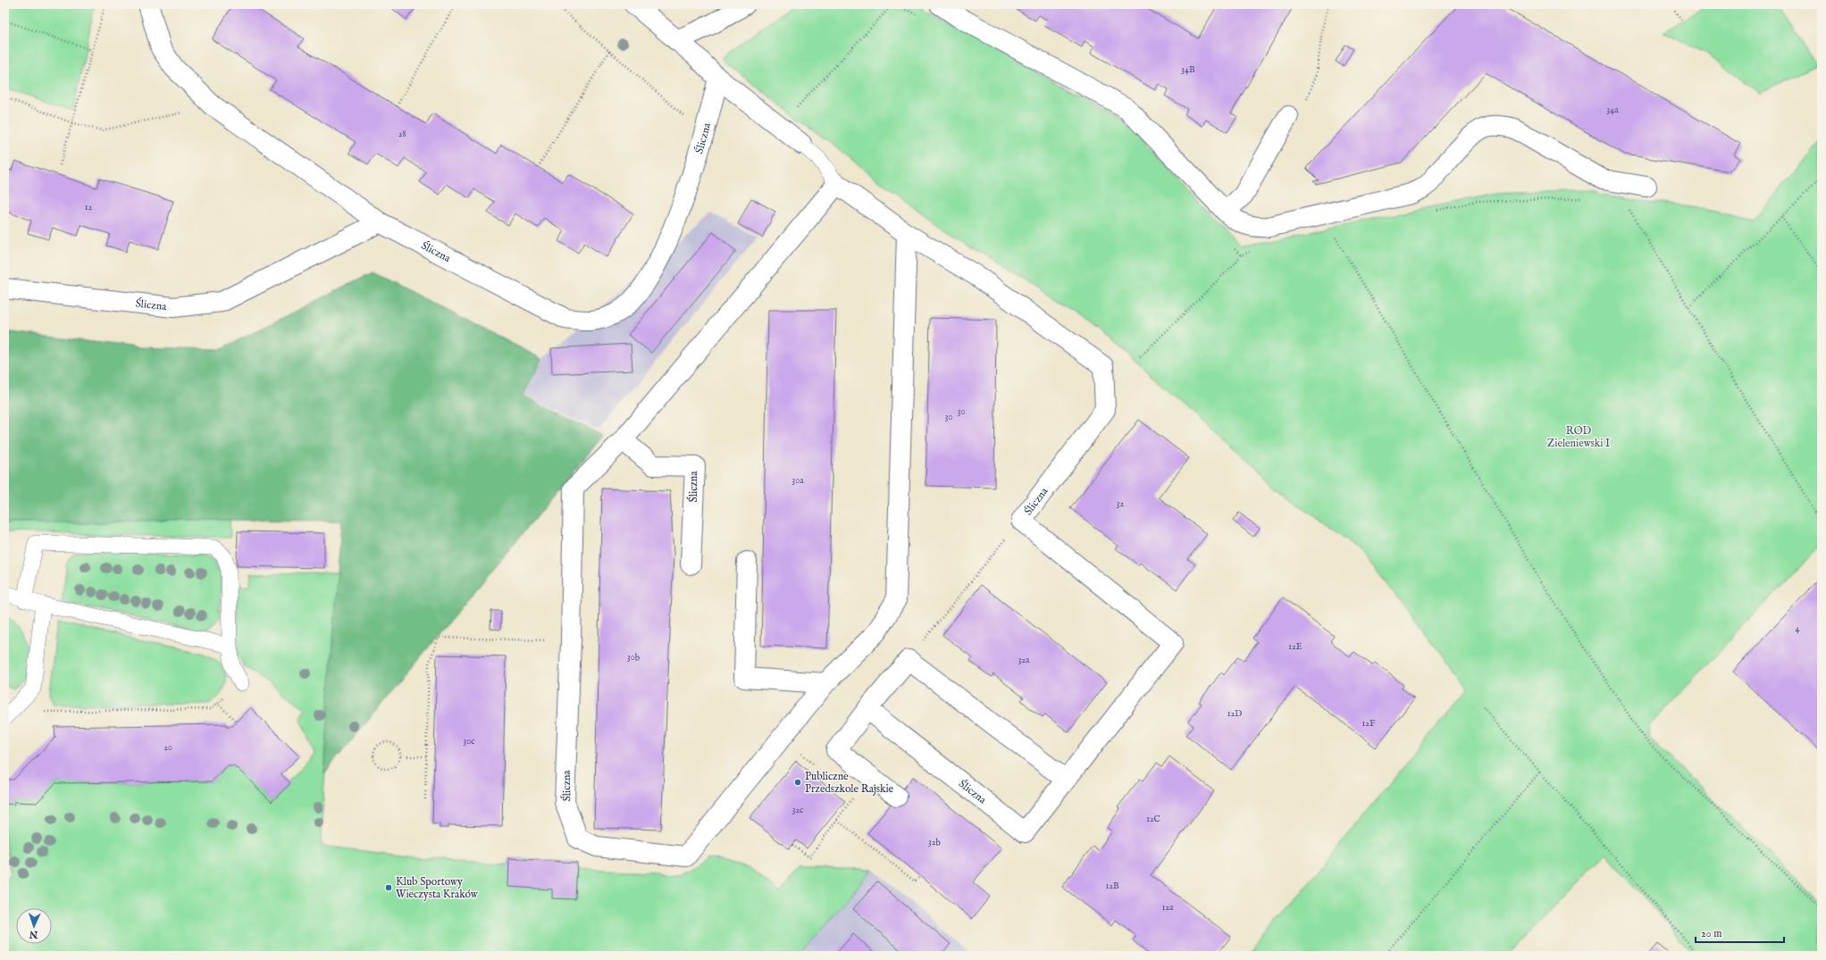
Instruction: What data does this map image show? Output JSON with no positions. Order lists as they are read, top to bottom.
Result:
{
  "streets": {
    "street": ["Śliczna"]
  },
  "parks": ["ROD Zieleniewski I"],
  "places": ["Publiczne Przedszkole Rajskie", "Klub Sportowy Wieczysta Kraków"],
  "house_numbers": [
    "34B",
    "34a",
    "28",
    "12",
    "30",
    "30",
    "30a",
    "32",
    "4",
    "12E",
    "30b",
    "32a",
    "12D",
    "12F",
    "30c",
    "20",
    "32c",
    "12C",
    "32b",
    "12B",
    "12a"
  ],
  "scale_bar": "20 m",
  "north": "bottom"
}
